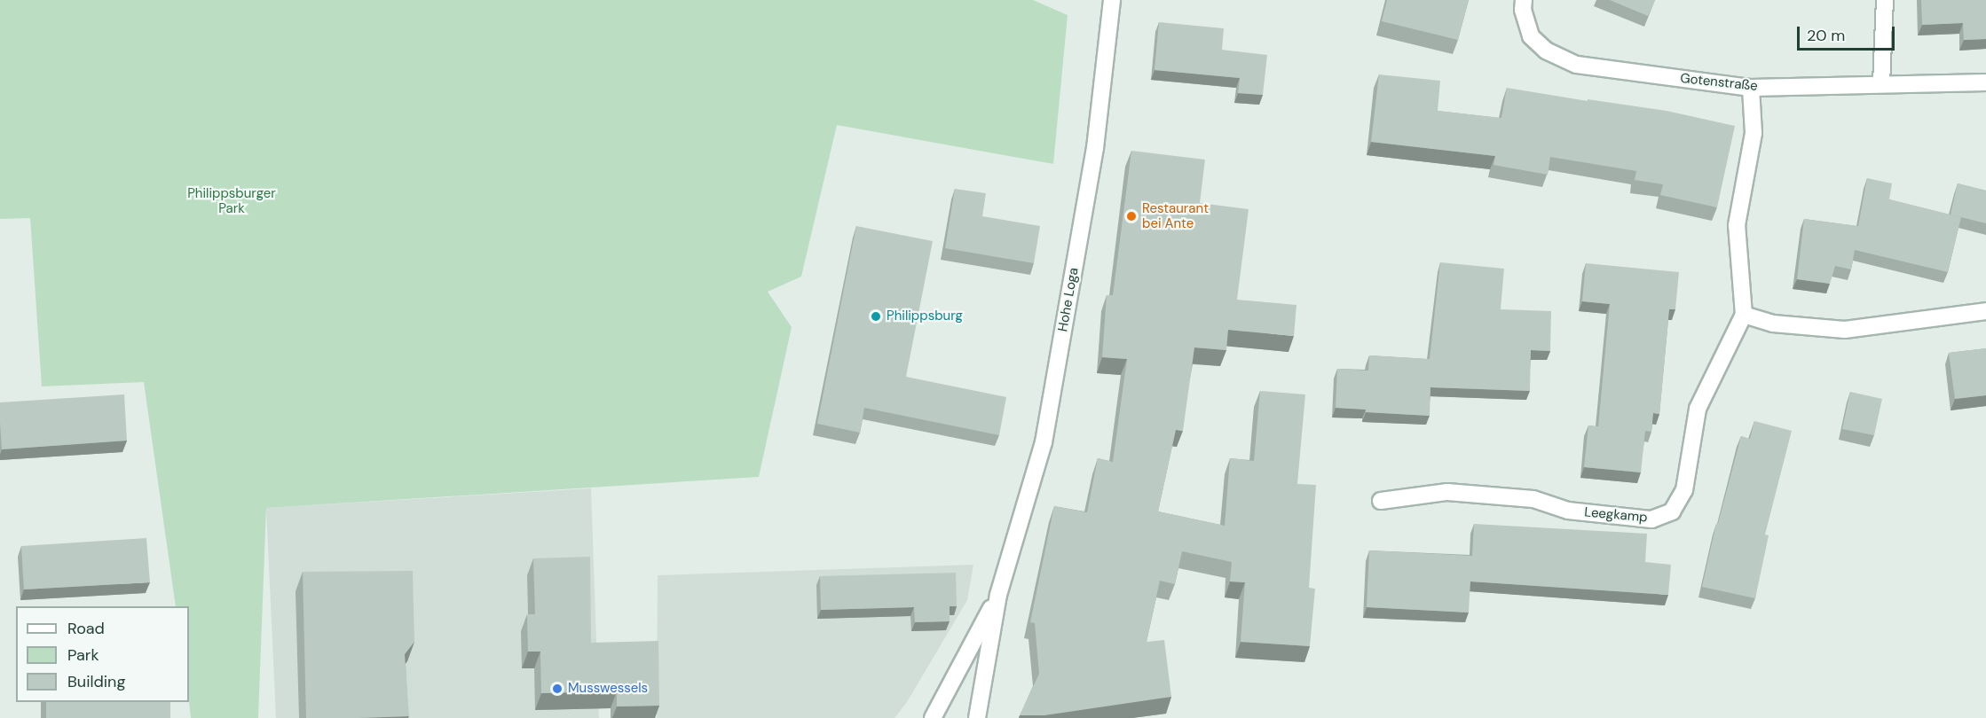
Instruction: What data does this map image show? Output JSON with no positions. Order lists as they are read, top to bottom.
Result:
{
  "streets": {
    "street": ["Gotenstraße", "Hohe Loga", "Leegkamp"]
  },
  "parks": ["Philippsburger Park"],
  "places": ["Restaurant bei Ante", "Philippsburg", "Musswessels"],
  "legend": ["Road", "Park", "Building"],
  "scale_bar": "20 m"
}
